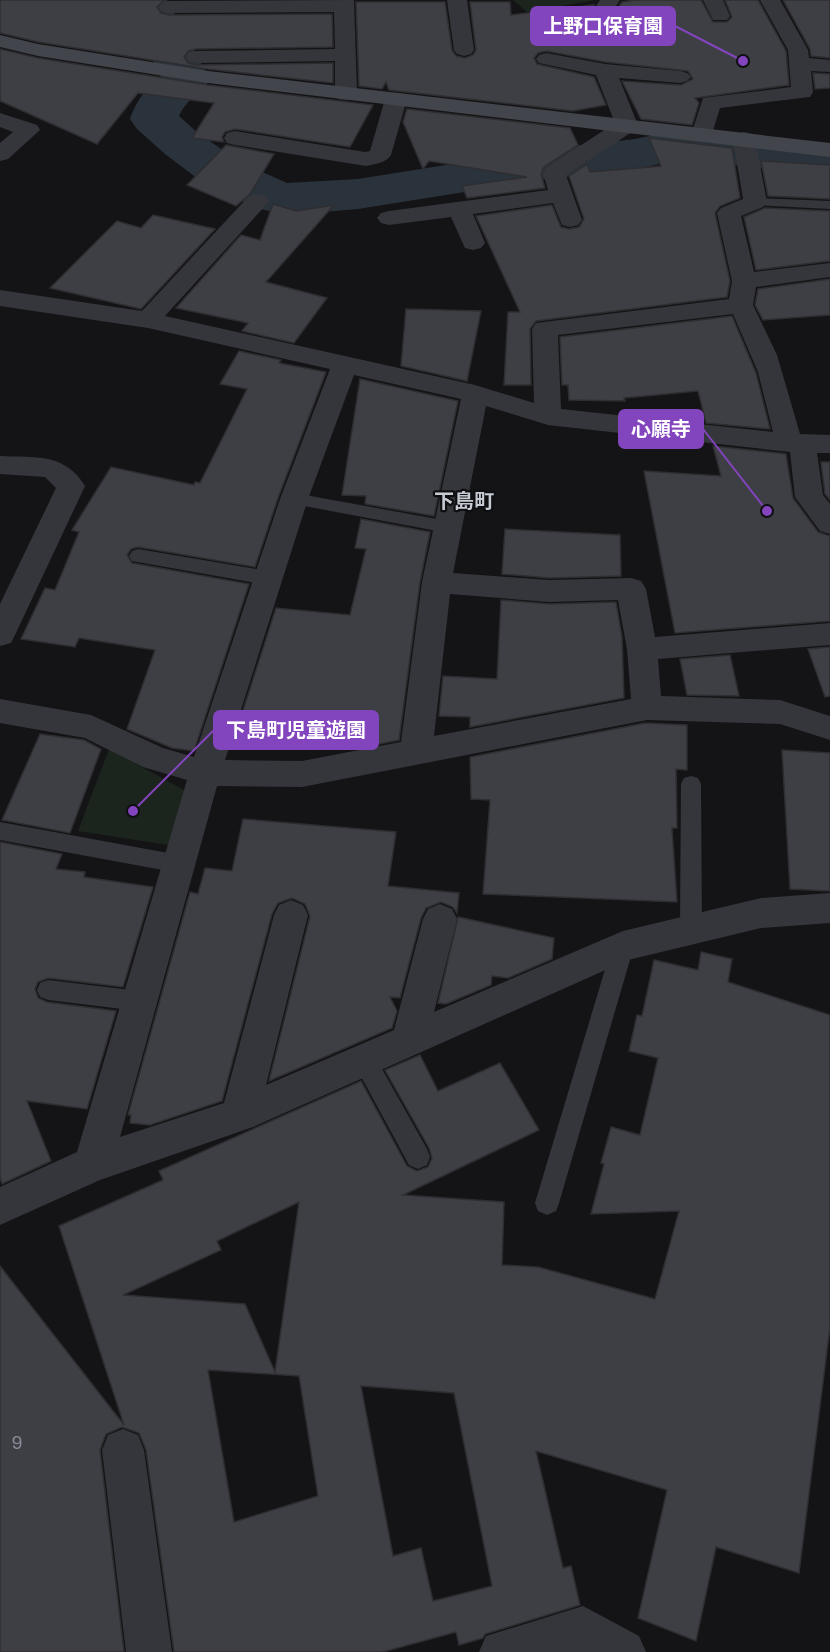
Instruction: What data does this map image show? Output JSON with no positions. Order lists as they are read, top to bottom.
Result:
{
  "districts": ["下島町"],
  "places": ["上野口保育園", "心願寺", "下島町児童遊園"],
  "house_numbers": ["9"]
}
